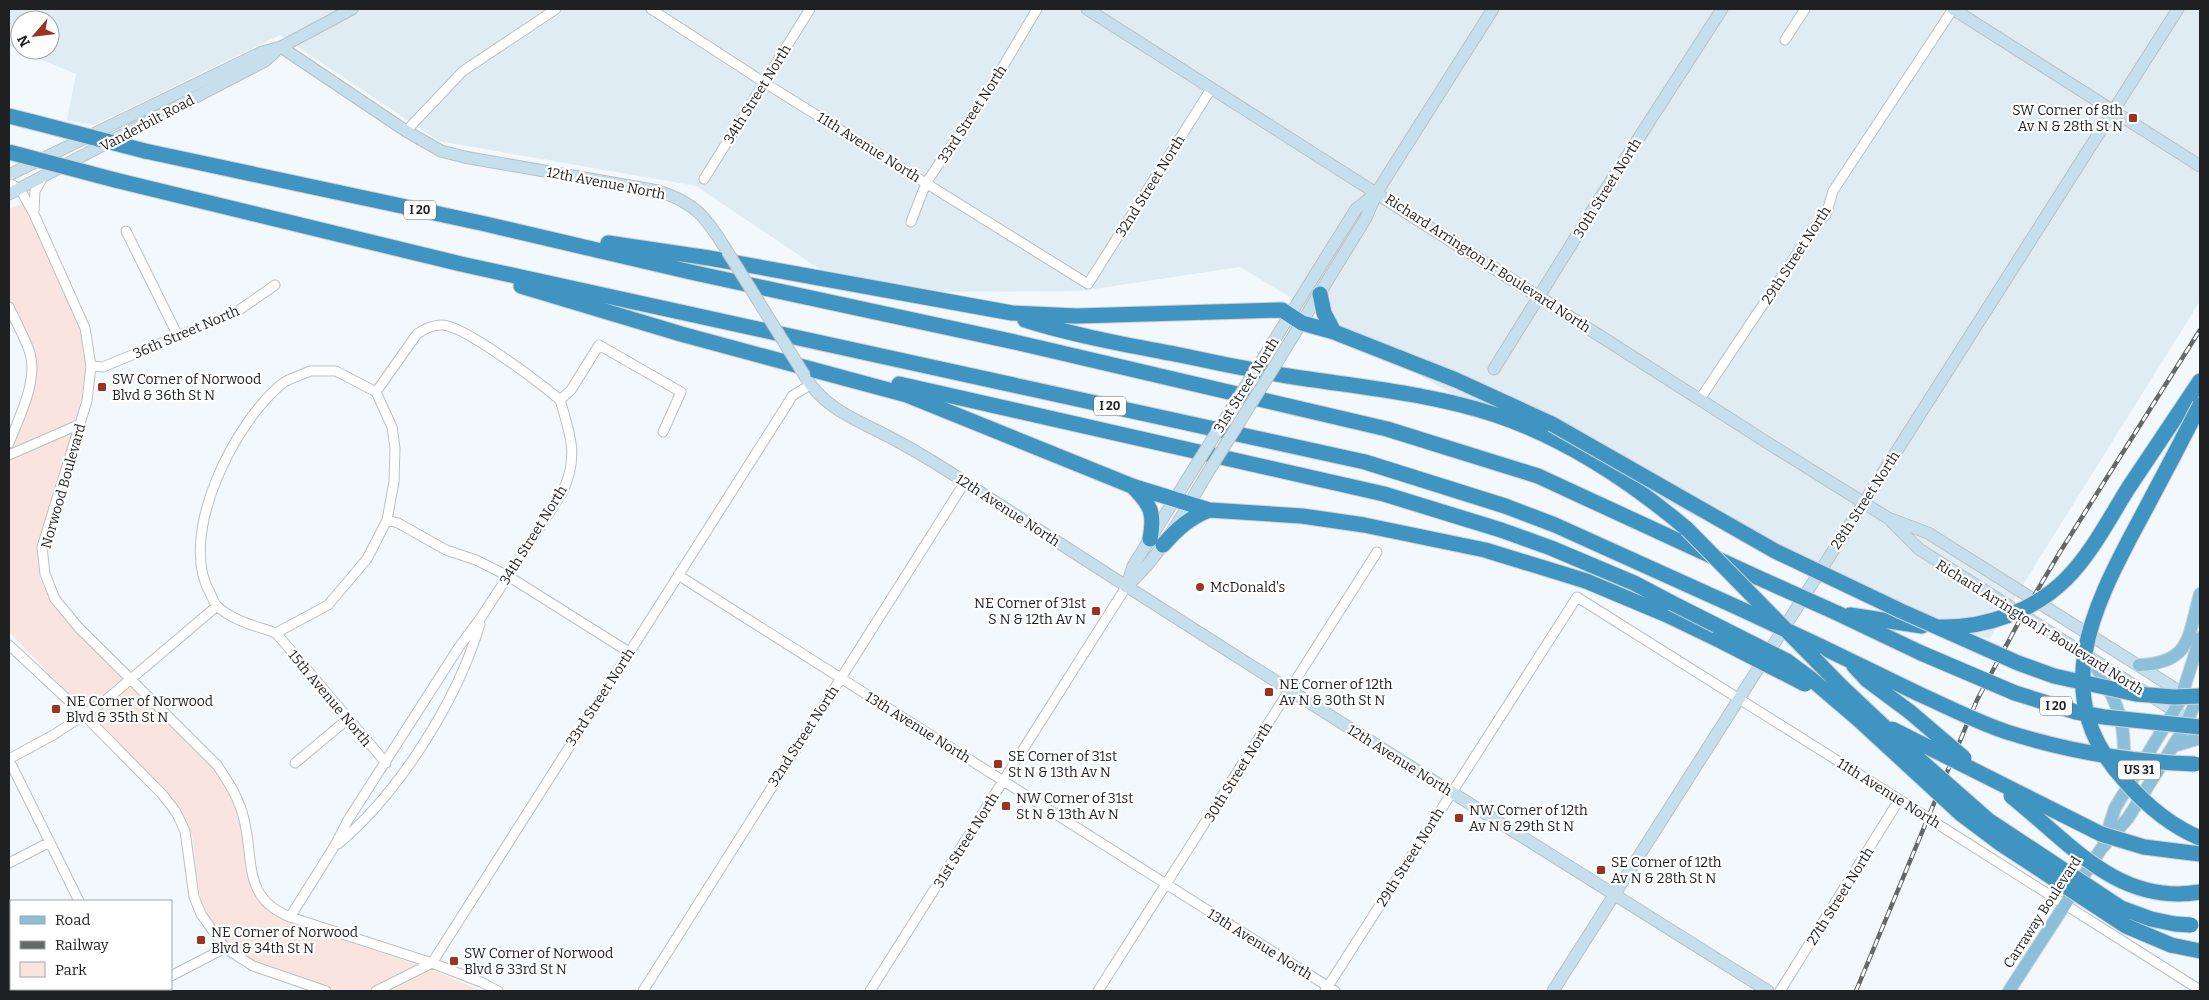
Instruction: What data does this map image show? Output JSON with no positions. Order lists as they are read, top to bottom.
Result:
{
  "streets": {
    "highway": ["I 20"],
    "main road": ["US 31", "Carraway Boulevard"],
    "street": [
      "34th Street North",
      "33rd Street North",
      "Vanderbilt Road",
      "11th Avenue North",
      "12th Avenue North",
      "32nd Street North",
      "30th Street North",
      "29th Street North",
      "Richard Arrington Jr Boulevard North",
      "36th Street North",
      "31st Street North",
      "Norwood Boulevard",
      "28th Street North",
      "15th Avenue North",
      "13th Avenue North",
      "27th Street North"
    ]
  },
  "crossings": [
    ["34th Street North", "11th Avenue North"],
    ["34th Street North", "Norwood Boulevard"],
    ["34th Street North", "15th Avenue North"],
    ["33rd Street North", "11th Avenue North"],
    ["33rd Street North", "12th Avenue North"],
    ["33rd Street North", "Norwood Boulevard"],
    ["33rd Street North", "13th Avenue North"],
    ["Vanderbilt Road", "12th Avenue North"],
    ["Vanderbilt Road", "Norwood Boulevard"],
    ["11th Avenue North", "32nd Street North"],
    ["11th Avenue North", "29th Street North"],
    ["11th Avenue North", "28th Street North"],
    ["11th Avenue North", "27th Street North"],
    ["11th Avenue North", "Carraway Boulevard"],
    ["12th Avenue North", "32nd Street North"],
    ["12th Avenue North", "30th Street North"],
    ["12th Avenue North", "29th Street North"],
    ["12th Avenue North", "31st Street North"],
    ["12th Avenue North", "28th Street North"],
    ["32nd Street North", "Richard Arrington Jr Boulevard North"],
    ["32nd Street North", "13th Avenue North"],
    ["30th Street North", "Richard Arrington Jr Boulevard North"],
    ["30th Street North", "13th Avenue North"],
    ["I 20", "Richard Arrington Jr Boulevard North"],
    ["I 20", "Carraway Boulevard"],
    ["29th Street North", "Richard Arrington Jr Boulevard North"],
    ["29th Street North", "13th Avenue North"],
    ["Richard Arrington Jr Boulevard North", "31st Street North"],
    ["Richard Arrington Jr Boulevard North", "28th Street North"],
    ["Richard Arrington Jr Boulevard North", "Carraway Boulevard"],
    ["36th Street North", "Norwood Boulevard"],
    ["31st Street North", "13th Avenue North"]
  ],
  "places": {
    "transit": [
      "SW Corner of 8th Av N & 28th St N",
      "SW Corner of Norwood Blvd & 36th St N",
      "NE Corner of 31st S N & 12th Av N",
      "NE Corner of 12th Av N & 30th St N",
      "NE Corner of Norwood Blvd & 35th St N",
      "SE Corner of 31st St N & 13th Av N",
      "NW Corner of 31st St N & 13th Av N",
      "NW Corner of 12th Av N & 29th St N",
      "SE Corner of 12th Av N & 28th St N",
      "NE Corner of Norwood Blvd & 34th St N",
      "SW Corner of Norwood Blvd & 33rd St N"
    ],
    "other": ["McDonald's"]
  },
  "legend": ["Road", "Railway", "Park"],
  "north": "bottom left"
}
